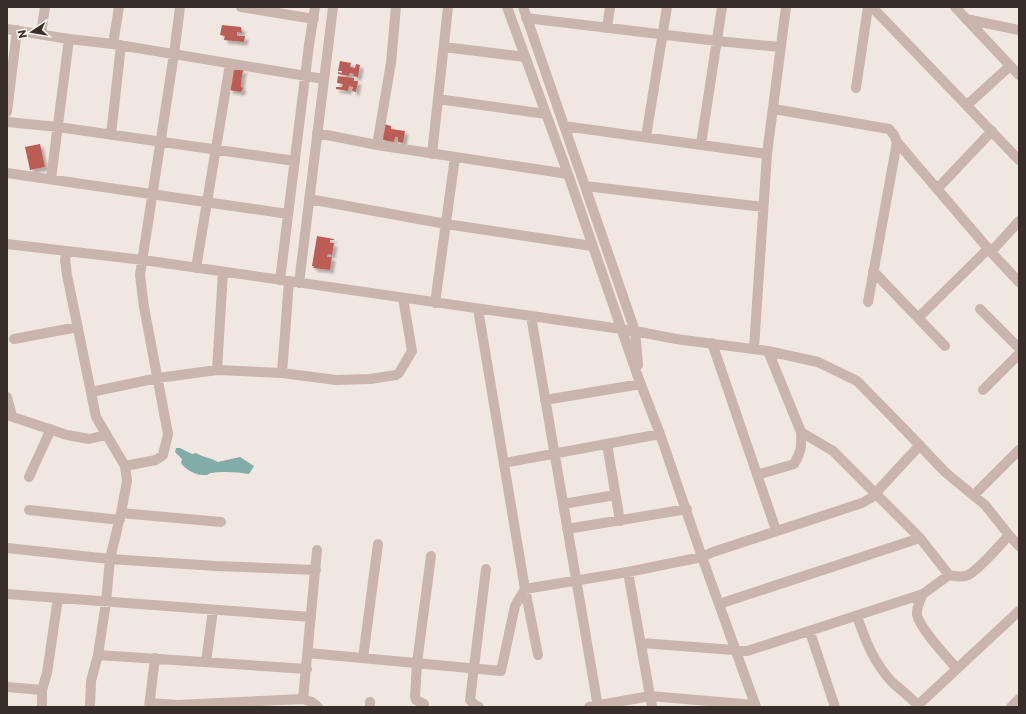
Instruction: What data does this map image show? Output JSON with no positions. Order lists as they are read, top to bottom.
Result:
{
  "north": "left"
}
